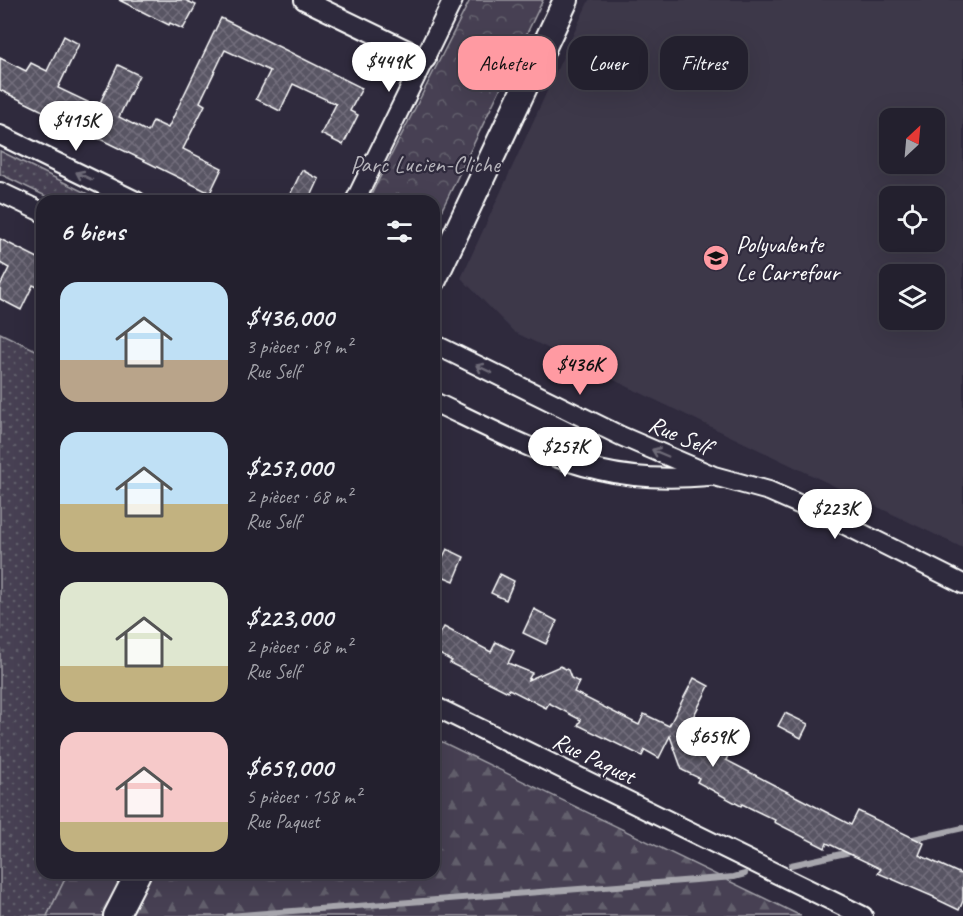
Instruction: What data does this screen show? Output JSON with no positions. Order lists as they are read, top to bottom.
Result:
{
  "streets": {
    "street": ["Rue Self", "Rue Paquet"]
  },
  "parks": ["Parc Lucien-Cliche"],
  "places": {
    "school or university": ["Polyvalente Le Carrefour"]
  },
  "north": "top right",
  "page": {
    "chip": ["Acheter", "Louer", "Filtres"],
    "price": [
      "$449K",
      "$415K",
      "$436K",
      "$257K",
      "$223K",
      "$659K"
    ],
    "heading": "6 biens",
    "list": [
      {
        "name": "$436,000",
        "note": "3 pièces · 89 m² · Rue Self"
      },
      {
        "name": "$257,000",
        "note": "2 pièces · 68 m² · Rue Self"
      },
      {
        "name": "$223,000",
        "note": "2 pièces · 68 m² · Rue Self"
      },
      {
        "name": "$659,000",
        "note": "5 pièces · 158 m² · Rue Paquet"
      }
    ]
  }
}
